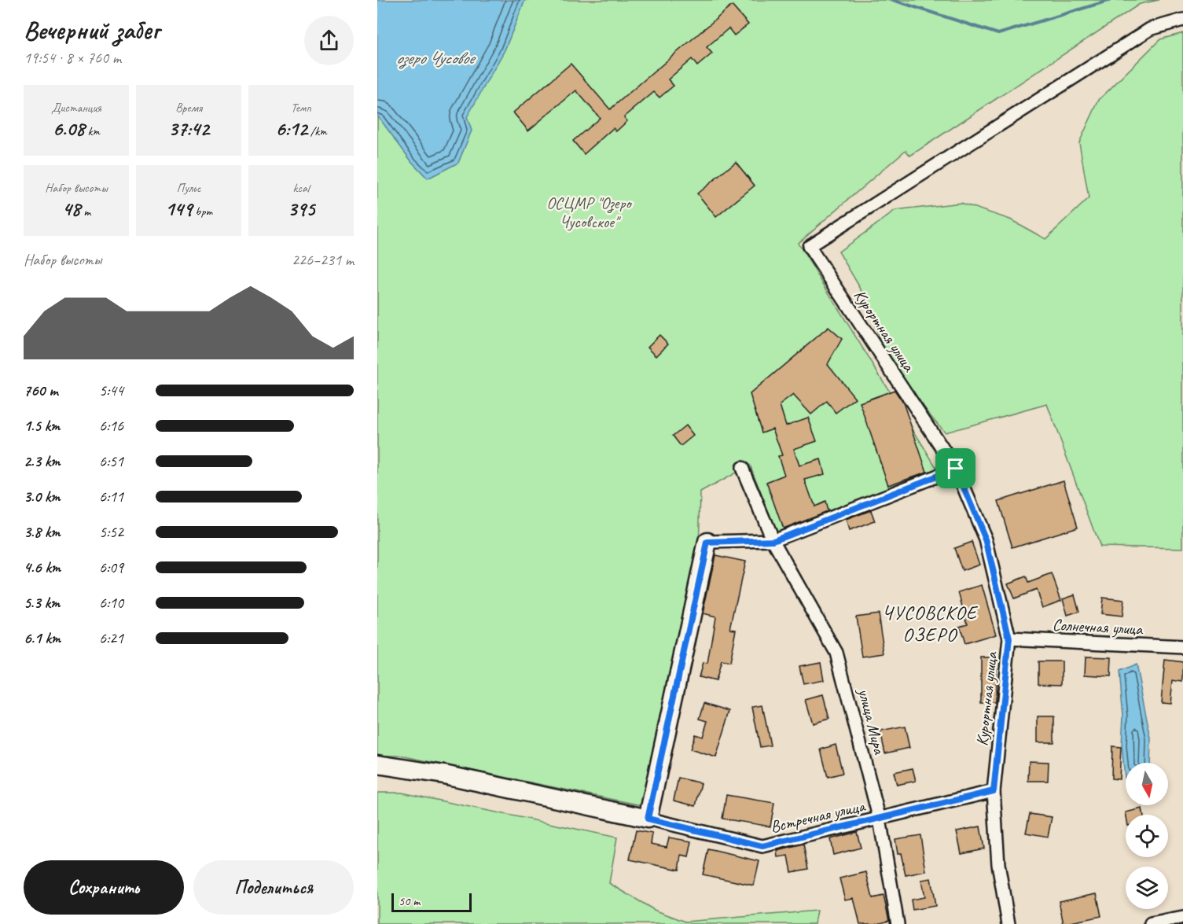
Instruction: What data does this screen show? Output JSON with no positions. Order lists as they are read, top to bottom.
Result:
{
  "streets": {
    "street": [
      "Курортная улица",
      "Солнечная улица",
      "улица Мира",
      "Встречная улица"
    ]
  },
  "crossings": [
    ["Курортная улица", "Солнечная улица"],
    ["Курортная улица", "Встречная улица"],
    ["улица Мира", "Встречная улица"]
  ],
  "districts": ["ЧУСОВСКОЕ ОЗЕРО"],
  "water": ["озеро Чусовое"],
  "parks": ["ОСЦМР \"Озеро Чусовское\""],
  "scale_bar": "50 m",
  "north": "bottom",
  "page": {
    "heading": ["Вечерний забег", "19:54 · 8 × 760 m"],
    "stats": [
      ["Дистанция", "6.08 km"],
      ["Время", "37:42"],
      ["Темп", "6:12 /km"],
      ["Набор высоты", "48 m"],
      ["Пульс", "149 bpm"],
      ["kcal", "395"]
    ],
    "chart": ["Набор высоты", "226–231 m"],
    "list": [
      {
        "name": "760 m",
        "note": "5:44"
      },
      {
        "name": "1.5 km",
        "note": "6:16"
      },
      {
        "name": "2.3 km",
        "note": "6:51"
      },
      {
        "name": "3.0 km",
        "note": "6:11"
      },
      {
        "name": "3.8 km",
        "note": "5:52"
      },
      {
        "name": "4.6 km",
        "note": "6:09"
      },
      {
        "name": "5.3 km",
        "note": "6:10"
      },
      {
        "name": "6.1 km",
        "note": "6:21"
      }
    ],
    "buttons": ["Сохранить", "Поделиться"],
    "scale": "50 m"
  }
}
